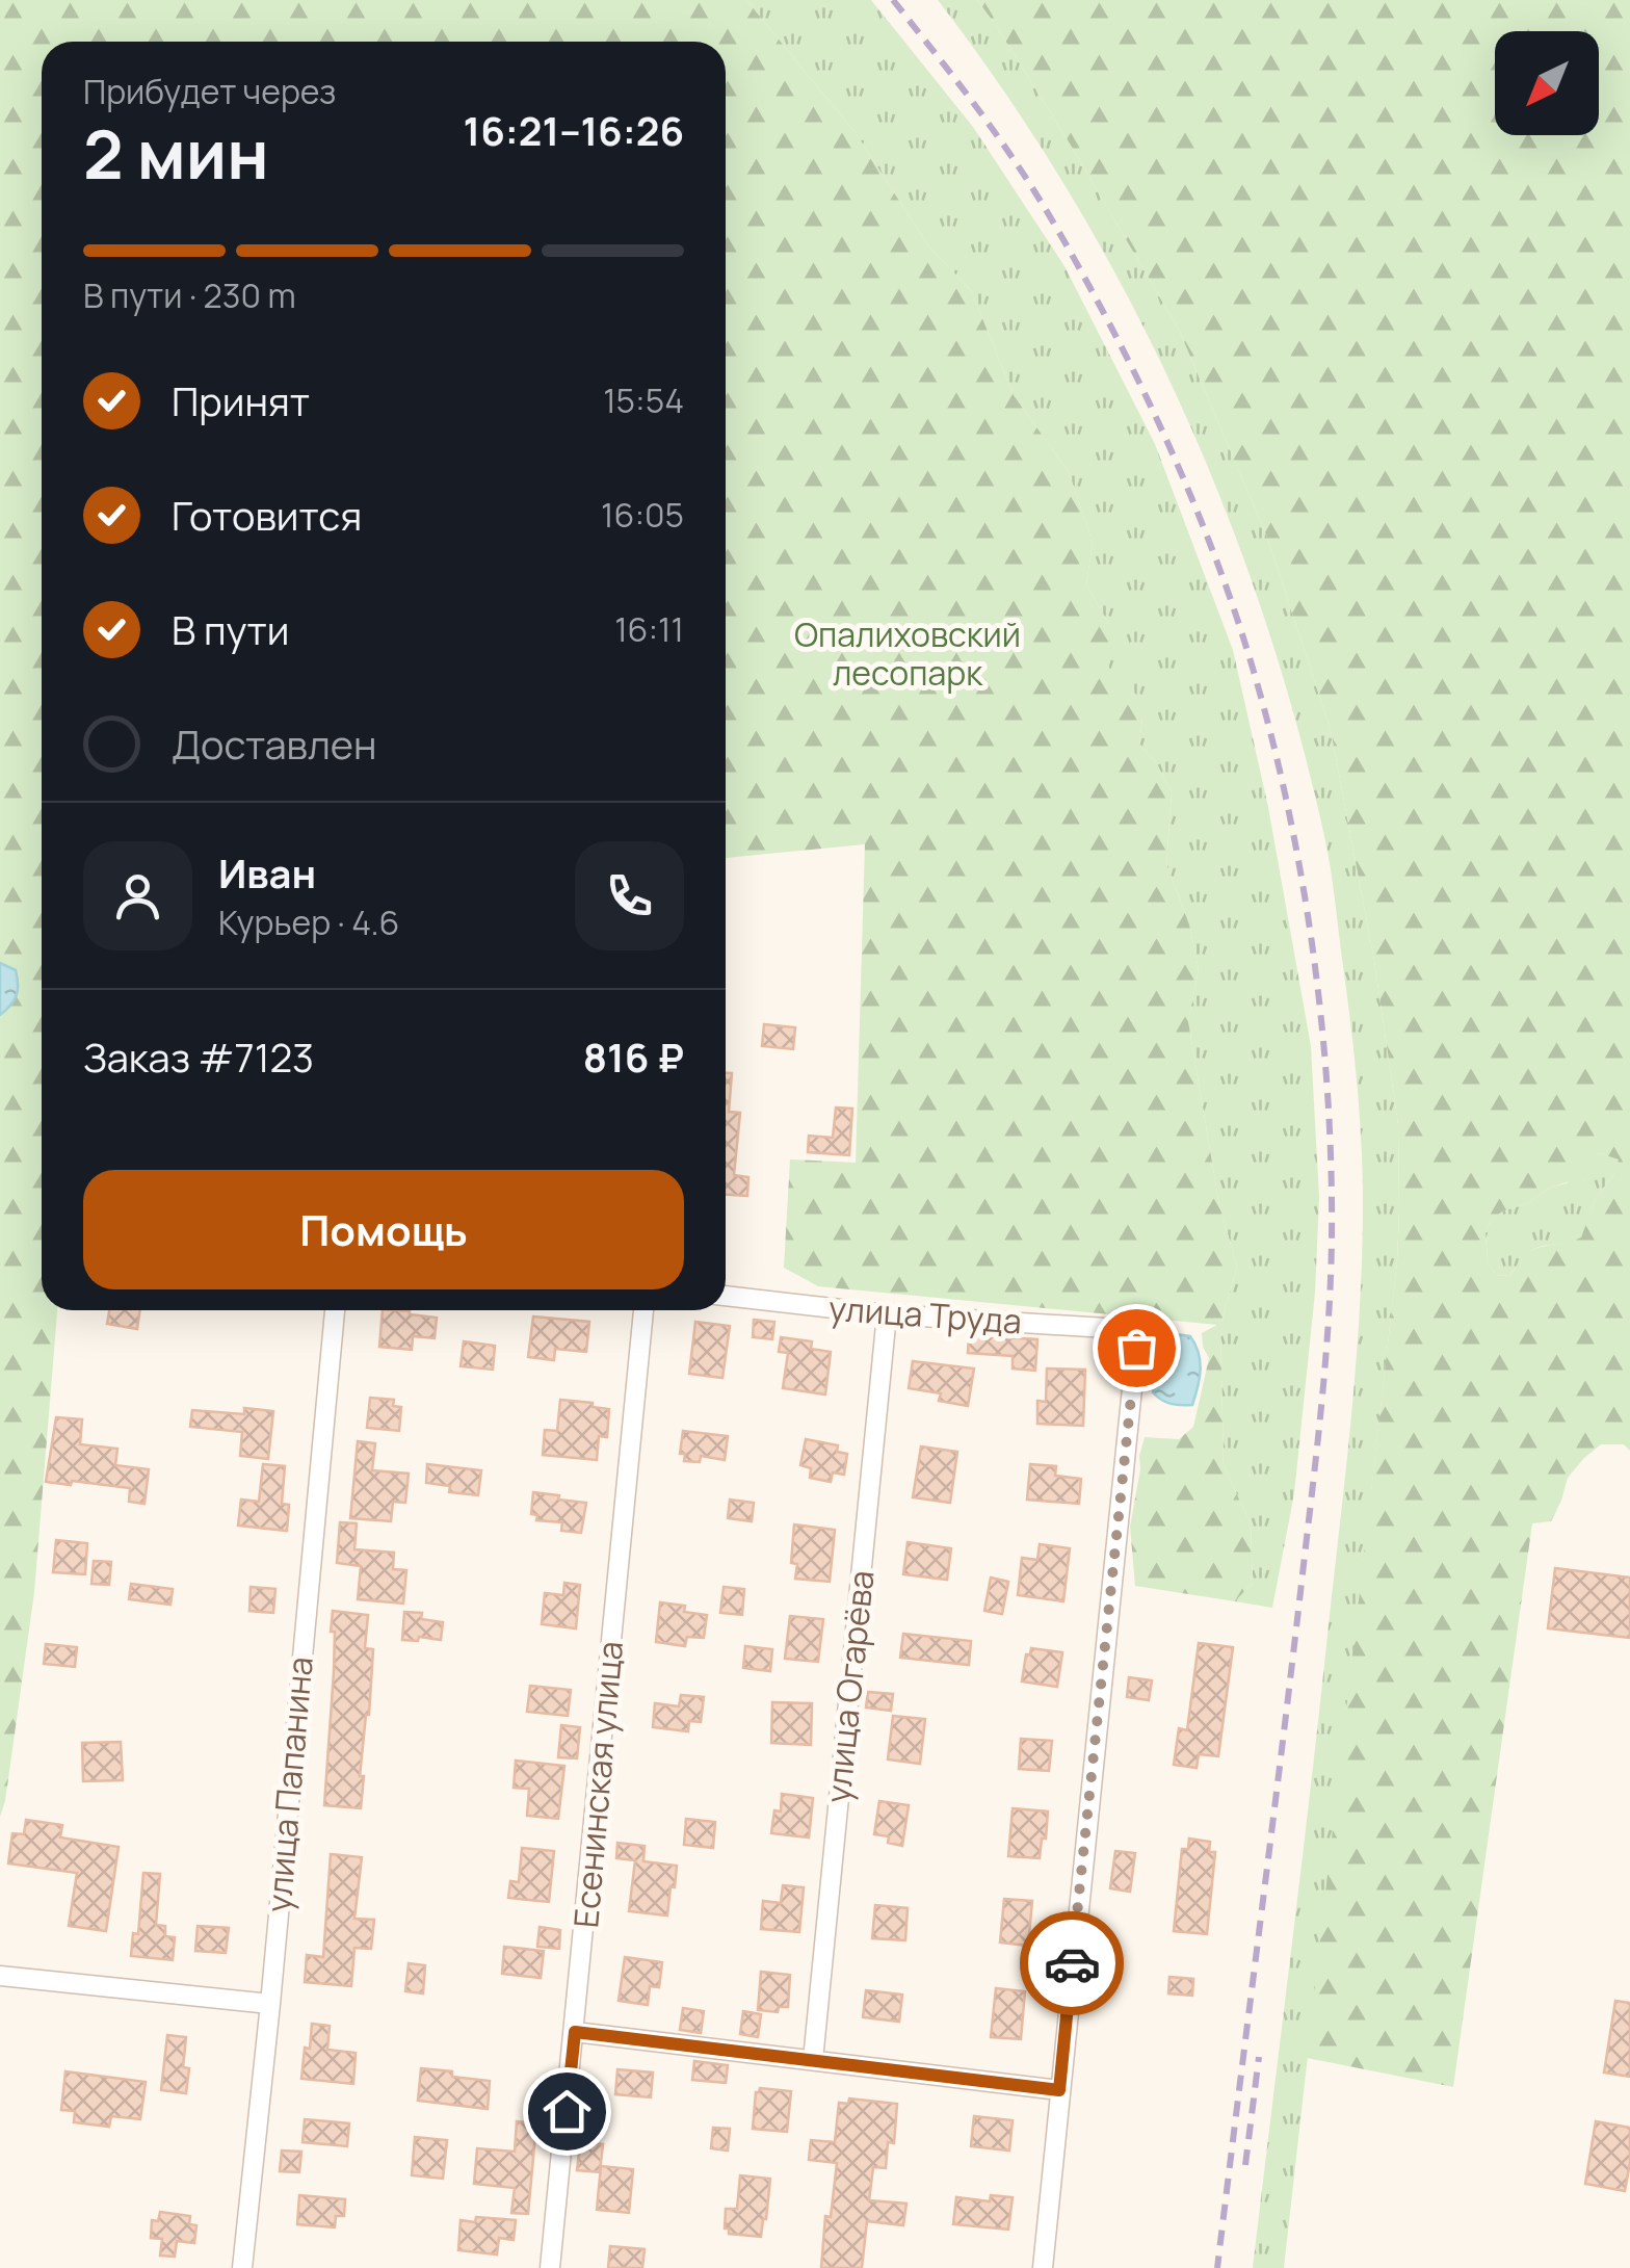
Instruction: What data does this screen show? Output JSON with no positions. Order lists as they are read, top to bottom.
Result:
{
  "streets": {
    "street": [
      "улица Труда",
      "улица Огарёва",
      "улица Папанина",
      "Есенинская улица"
    ]
  },
  "crossings": [
    ["улица Труда", "улица Огарёва"]
  ],
  "parks": ["Опалиховский лесопарк"],
  "north": "bottom left",
  "page": {
    "heading": ["2 мин", "Прибудет через", "16:21–16:26"],
    "panel": [
      "Иван",
      "Курьер · 4.6",
      "Заказ #7123",
      "816 ₽"
    ],
    "bar": "В пути · 230 m",
    "list": [
      ["Принят", "15:54"],
      ["Готовится", "16:05"],
      ["В пути", "16:11"],
      "Доставлен"
    ],
    "buttons": "Помощь"
  }
}
